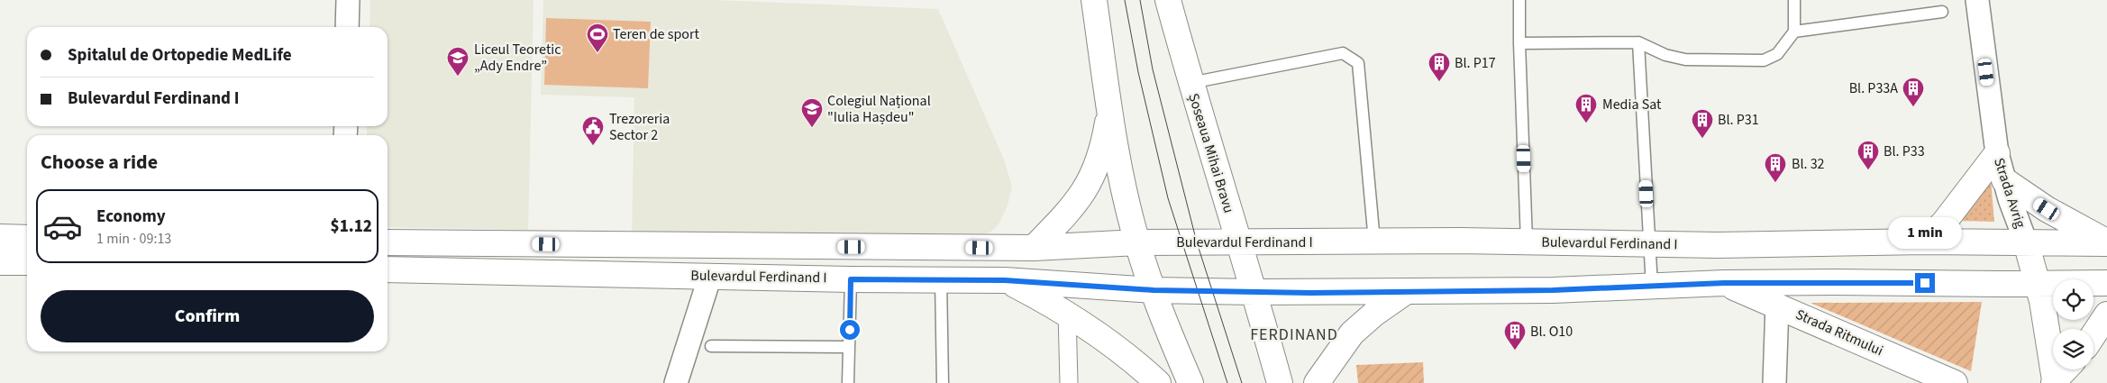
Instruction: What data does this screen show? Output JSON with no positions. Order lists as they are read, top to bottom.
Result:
{
  "streets": {
    "main road": [
      "Șoseaua Mihai Bravu",
      "Strada Avrig",
      "Bulevardul Ferdinand I",
      "Strada Ritmului"
    ]
  },
  "crossings": [
    ["Șoseaua Mihai Bravu", "Bulevardul Ferdinand I"],
    ["Strada Avrig", "Bulevardul Ferdinand I"],
    ["Bulevardul Ferdinand I", "Strada Ritmului"]
  ],
  "districts": ["FERDINAND"],
  "places": {
    "sports": ["Teren de sport"],
    "school or university": ["Liceul Teoretic „Ady Endre”", "Colegiul Național \"Iulia Hașdeu\""],
    "building": [
      "Bl. P17",
      "Bl. P33A",
      "Media Sat",
      "Bl. P31",
      "Bl. P33",
      "Bl. 32",
      "Bl. O10"
    ],
    "public building": ["Trezoreria Sector 2"]
  },
  "page": {
    "banner": ["Spitalul de Ortopedie MedLife", "Bulevardul Ferdinand I"],
    "heading": "Choose a ride",
    "list": [
      {
        "name": "Economy",
        "note": "1 min · 09:13",
        "value": "$1.12"
      }
    ],
    "bubble": "1 min",
    "buttons": "Confirm"
  }
}
